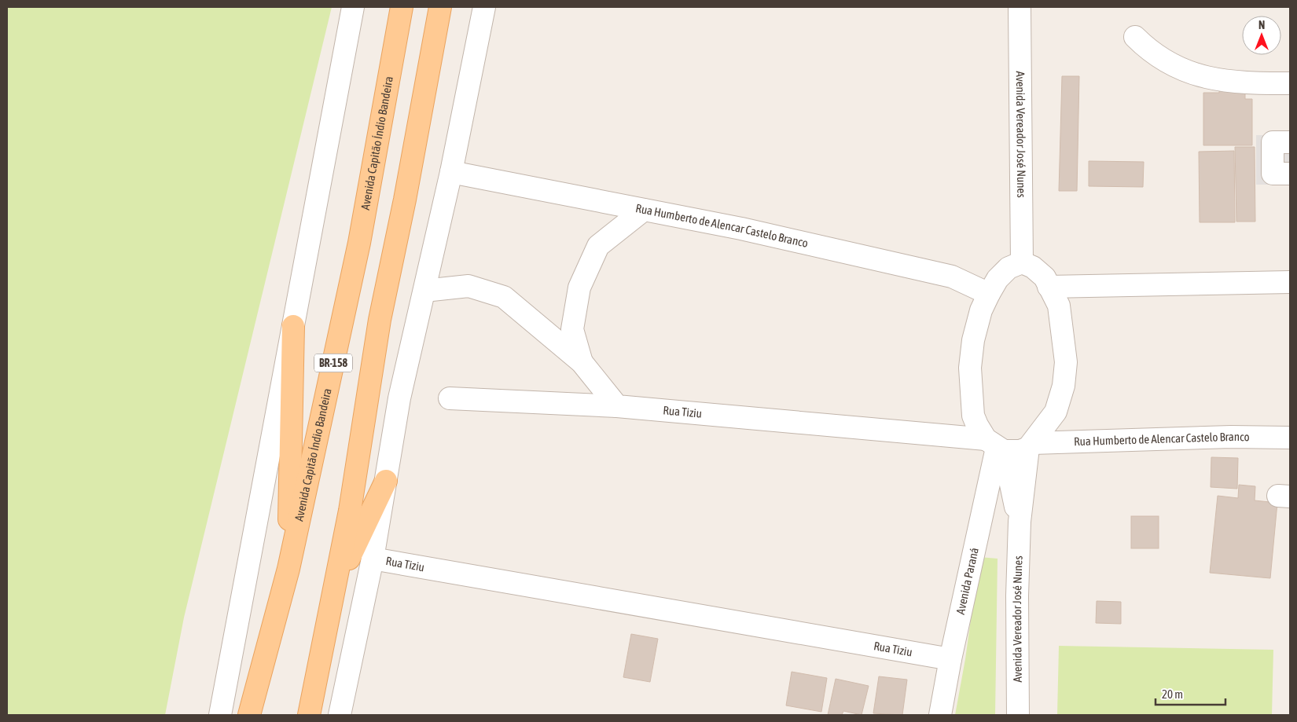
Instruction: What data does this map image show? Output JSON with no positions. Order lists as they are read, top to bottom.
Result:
{
  "streets": {
    "main road": ["Avenida Capitão Índio Bandeira", "BR-158"],
    "street": [
      "Avenida Vereador José Nunes",
      "Rua Humberto de Alencar Castelo Branco",
      "Rua Tiziu",
      "Avenida Paraná"
    ]
  },
  "crossings": [
    ["Avenida Vereador José Nunes", "Rua Humberto de Alencar Castelo Branco"],
    ["Avenida Vereador José Nunes", "Rua Tiziu"],
    ["Avenida Vereador José Nunes", "Avenida Paraná"],
    ["Rua Humberto de Alencar Castelo Branco", "Rua Tiziu"],
    ["Rua Tiziu", "Avenida Paraná"]
  ],
  "scale_bar": "20 m",
  "north": "top"
}
